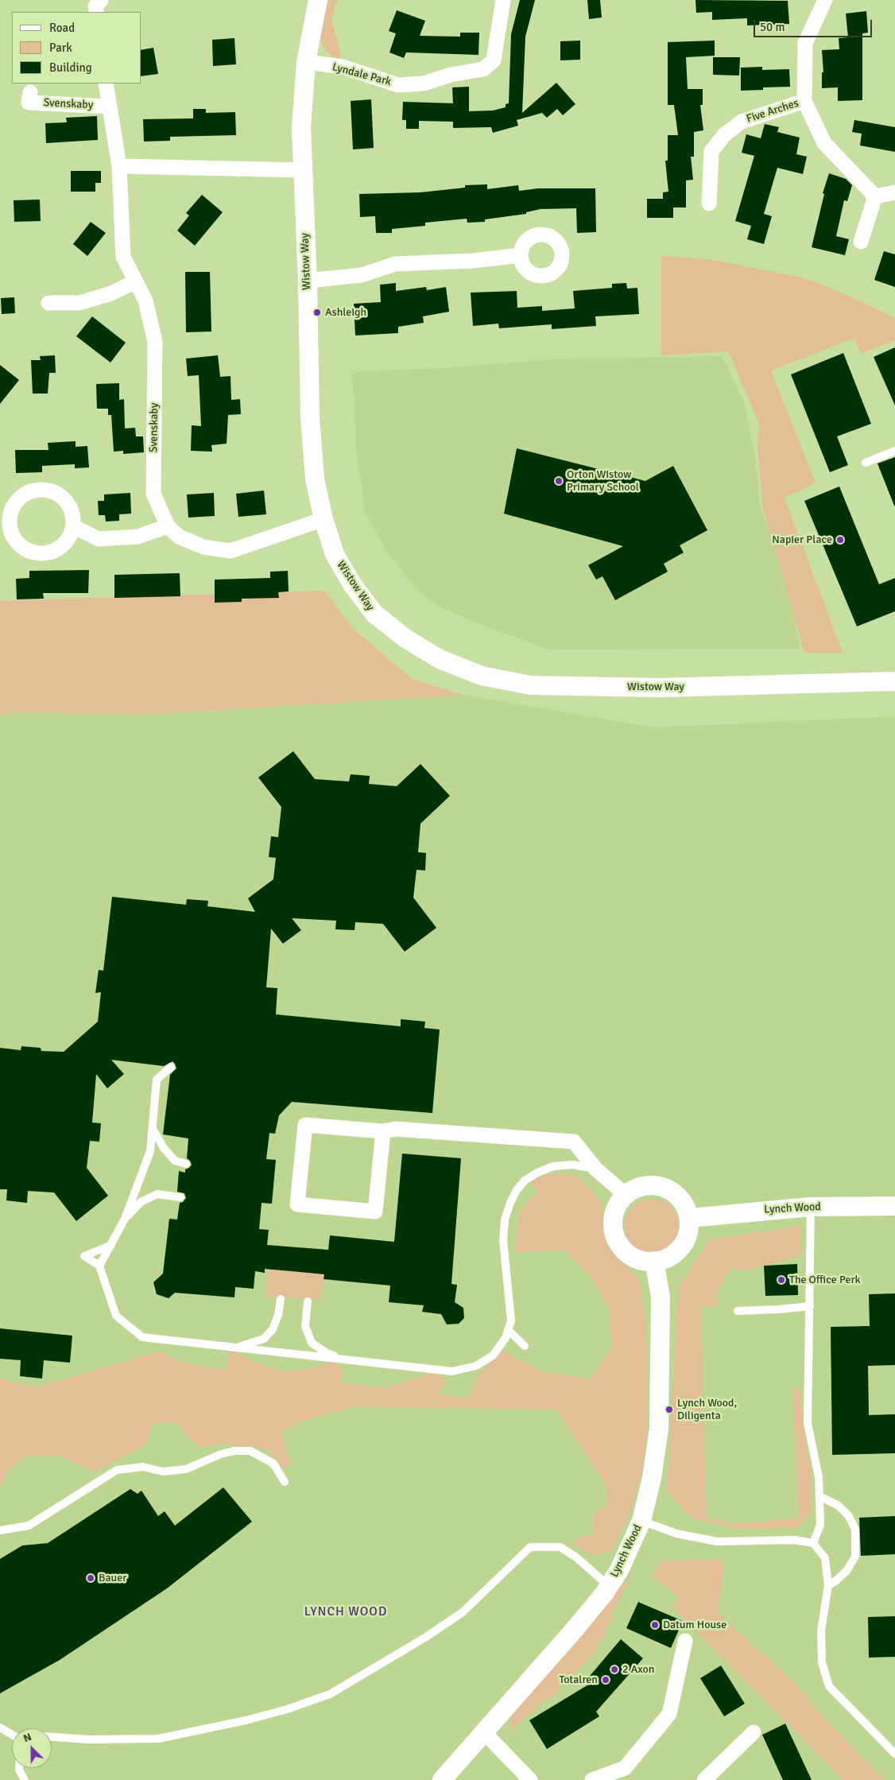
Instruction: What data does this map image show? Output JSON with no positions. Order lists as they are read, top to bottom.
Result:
{
  "streets": {
    "street": [
      "Lyndale Park",
      "Svenskaby",
      "Five Arches",
      "Wistow Way",
      "Lynch Wood"
    ]
  },
  "crossings": [
    ["Lyndale Park", "Wistow Way"],
    ["Svenskaby", "Wistow Way"]
  ],
  "districts": ["LYNCH WOOD"],
  "places": [
    "Ashleigh",
    "Orton Wistow Primary School",
    "Napier Place",
    "The Office Perk",
    "Lynch Wood, Diligenta",
    "Bauer",
    "Datum House",
    "2 Axon",
    "Totalren"
  ],
  "legend": ["Road", "Park", "Building"],
  "scale_bar": "50 m",
  "north": "top left"
}
